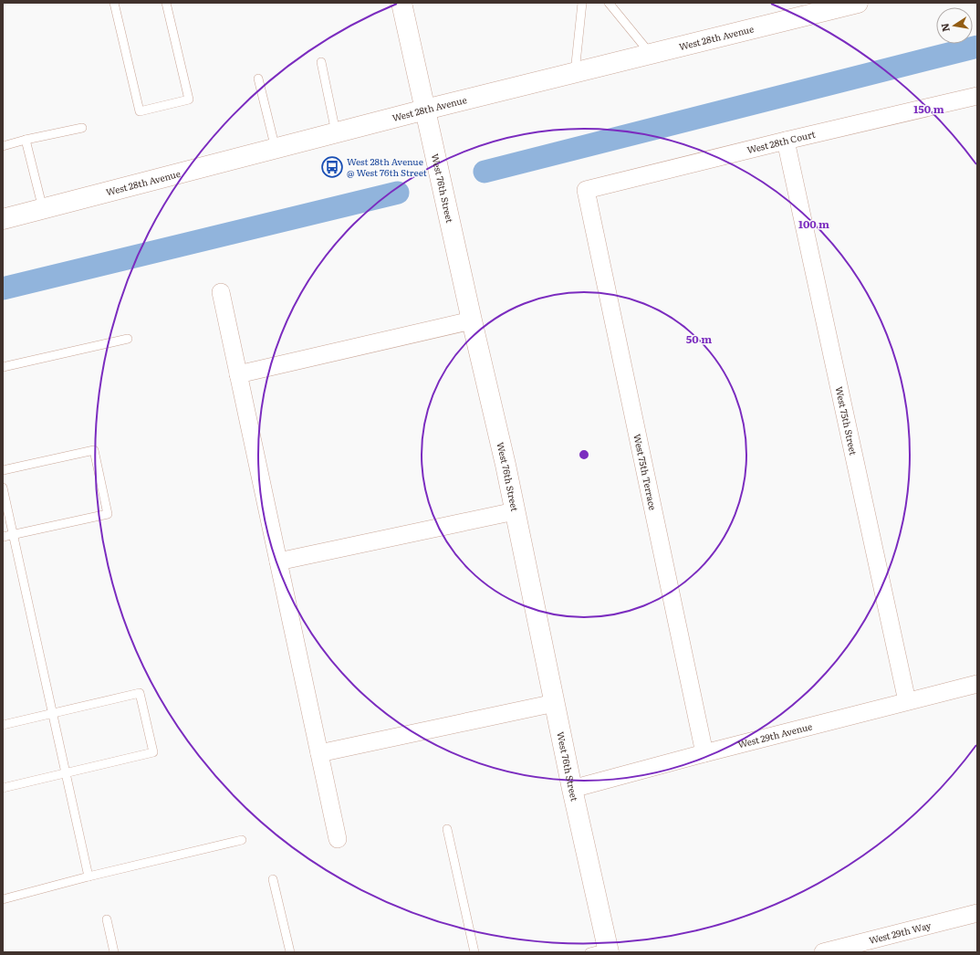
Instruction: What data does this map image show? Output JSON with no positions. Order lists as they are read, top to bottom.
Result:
{
  "streets": {
    "street": [
      "West 28th Avenue",
      "West 28th Court",
      "West 76th Street",
      "West 75th Street",
      "West 75th Terrace",
      "West 29th Avenue",
      "West 29th Way"
    ]
  },
  "crossings": [
    ["West 28th Avenue", "West 76th Street"],
    ["West 28th Court", "West 75th Street"],
    ["West 28th Court", "West 75th Terrace"],
    ["West 76th Street", "West 29th Avenue"],
    ["West 75th Street", "West 29th Avenue"],
    ["West 75th Terrace", "West 29th Avenue"]
  ],
  "places": {
    "bus stop": ["West 28th Avenue @ West 76th Street"]
  },
  "north": "left",
  "rings": ["150 m", "100 m", "50 m"]
}
